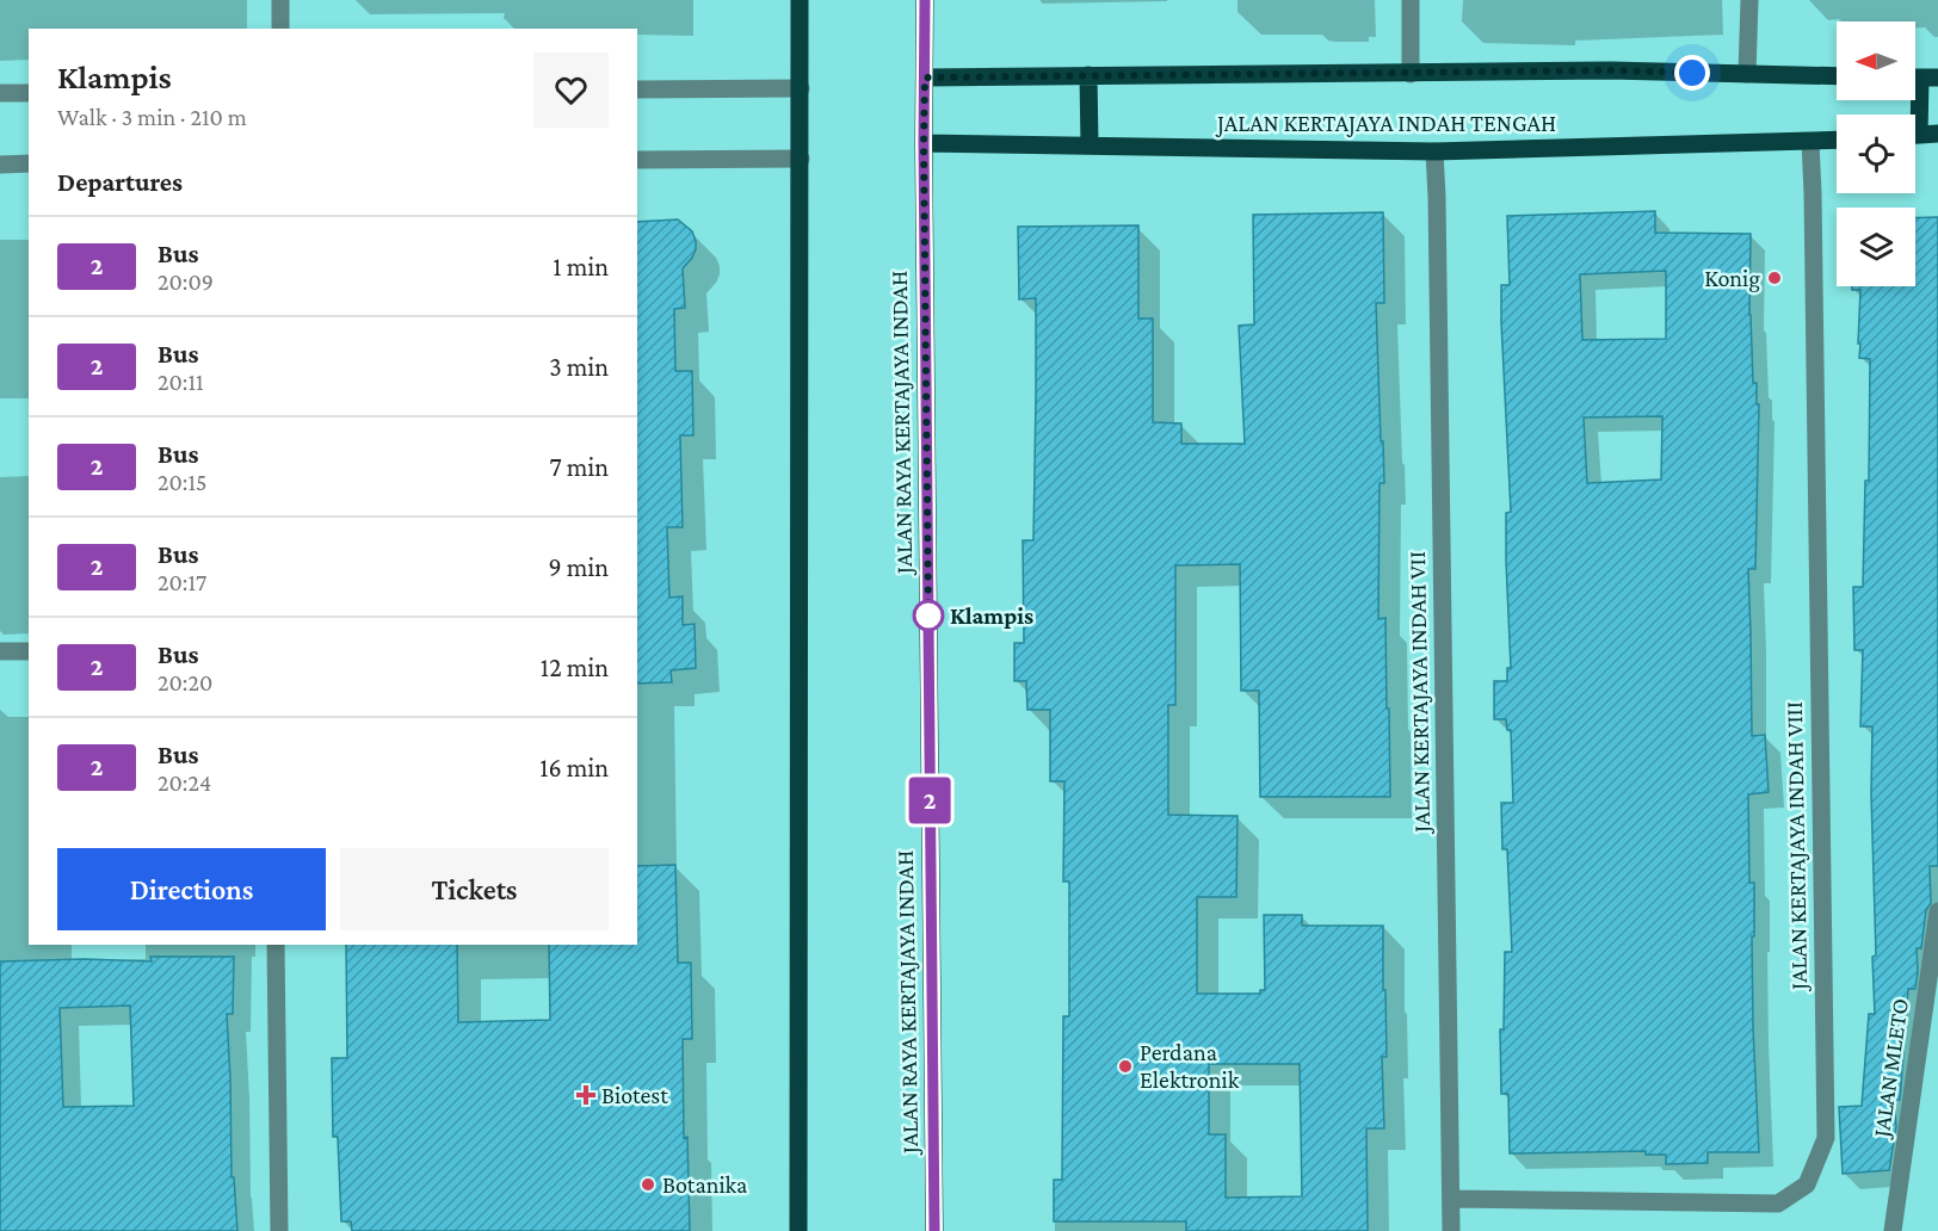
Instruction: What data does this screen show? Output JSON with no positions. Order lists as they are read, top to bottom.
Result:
{
  "streets": {
    "main road": ["JALAN KERTAJAYA INDAH TENGAH", "JALAN RAYA KERTAJAYA INDAH"],
    "street": ["JALAN KERTAJAYA INDAH VII", "JALAN KERTAJAYA INDAH VIII", "JALAN MLETO"]
  },
  "crossings": [
    ["JALAN KERTAJAYA INDAH TENGAH", "JALAN RAYA KERTAJAYA INDAH"],
    ["JALAN KERTAJAYA INDAH TENGAH", "JALAN KERTAJAYA INDAH VII"],
    ["JALAN KERTAJAYA INDAH TENGAH", "JALAN KERTAJAYA INDAH VIII"],
    ["JALAN KERTAJAYA INDAH VII", "JALAN KERTAJAYA INDAH VIII"]
  ],
  "places": {
    "other": [
      "Konig",
      "Klampis",
      "Perdana Elektronik",
      "Botanika"
    ],
    "health": ["Biotest"]
  },
  "lines": ["bus line 2"],
  "north": "left",
  "page": {
    "on_map": "2",
    "heading": [
      ["Klampis", "Walk · 3 min · 210 m"],
      "Departures"
    ],
    "list": [
      {
        "mark": "2",
        "name": "Bus",
        "note": "20:09",
        "value": "1 min"
      },
      {
        "mark": "2",
        "name": "Bus",
        "note": "20:11",
        "value": "3 min"
      },
      {
        "mark": "2",
        "name": "Bus",
        "note": "20:15",
        "value": "7 min"
      },
      {
        "mark": "2",
        "name": "Bus",
        "note": "20:17",
        "value": "9 min"
      },
      {
        "mark": "2",
        "name": "Bus",
        "note": "20:20",
        "value": "12 min"
      },
      {
        "mark": "2",
        "name": "Bus",
        "note": "20:24",
        "value": "16 min"
      }
    ],
    "buttons": ["Directions", "Tickets"]
  }
}
